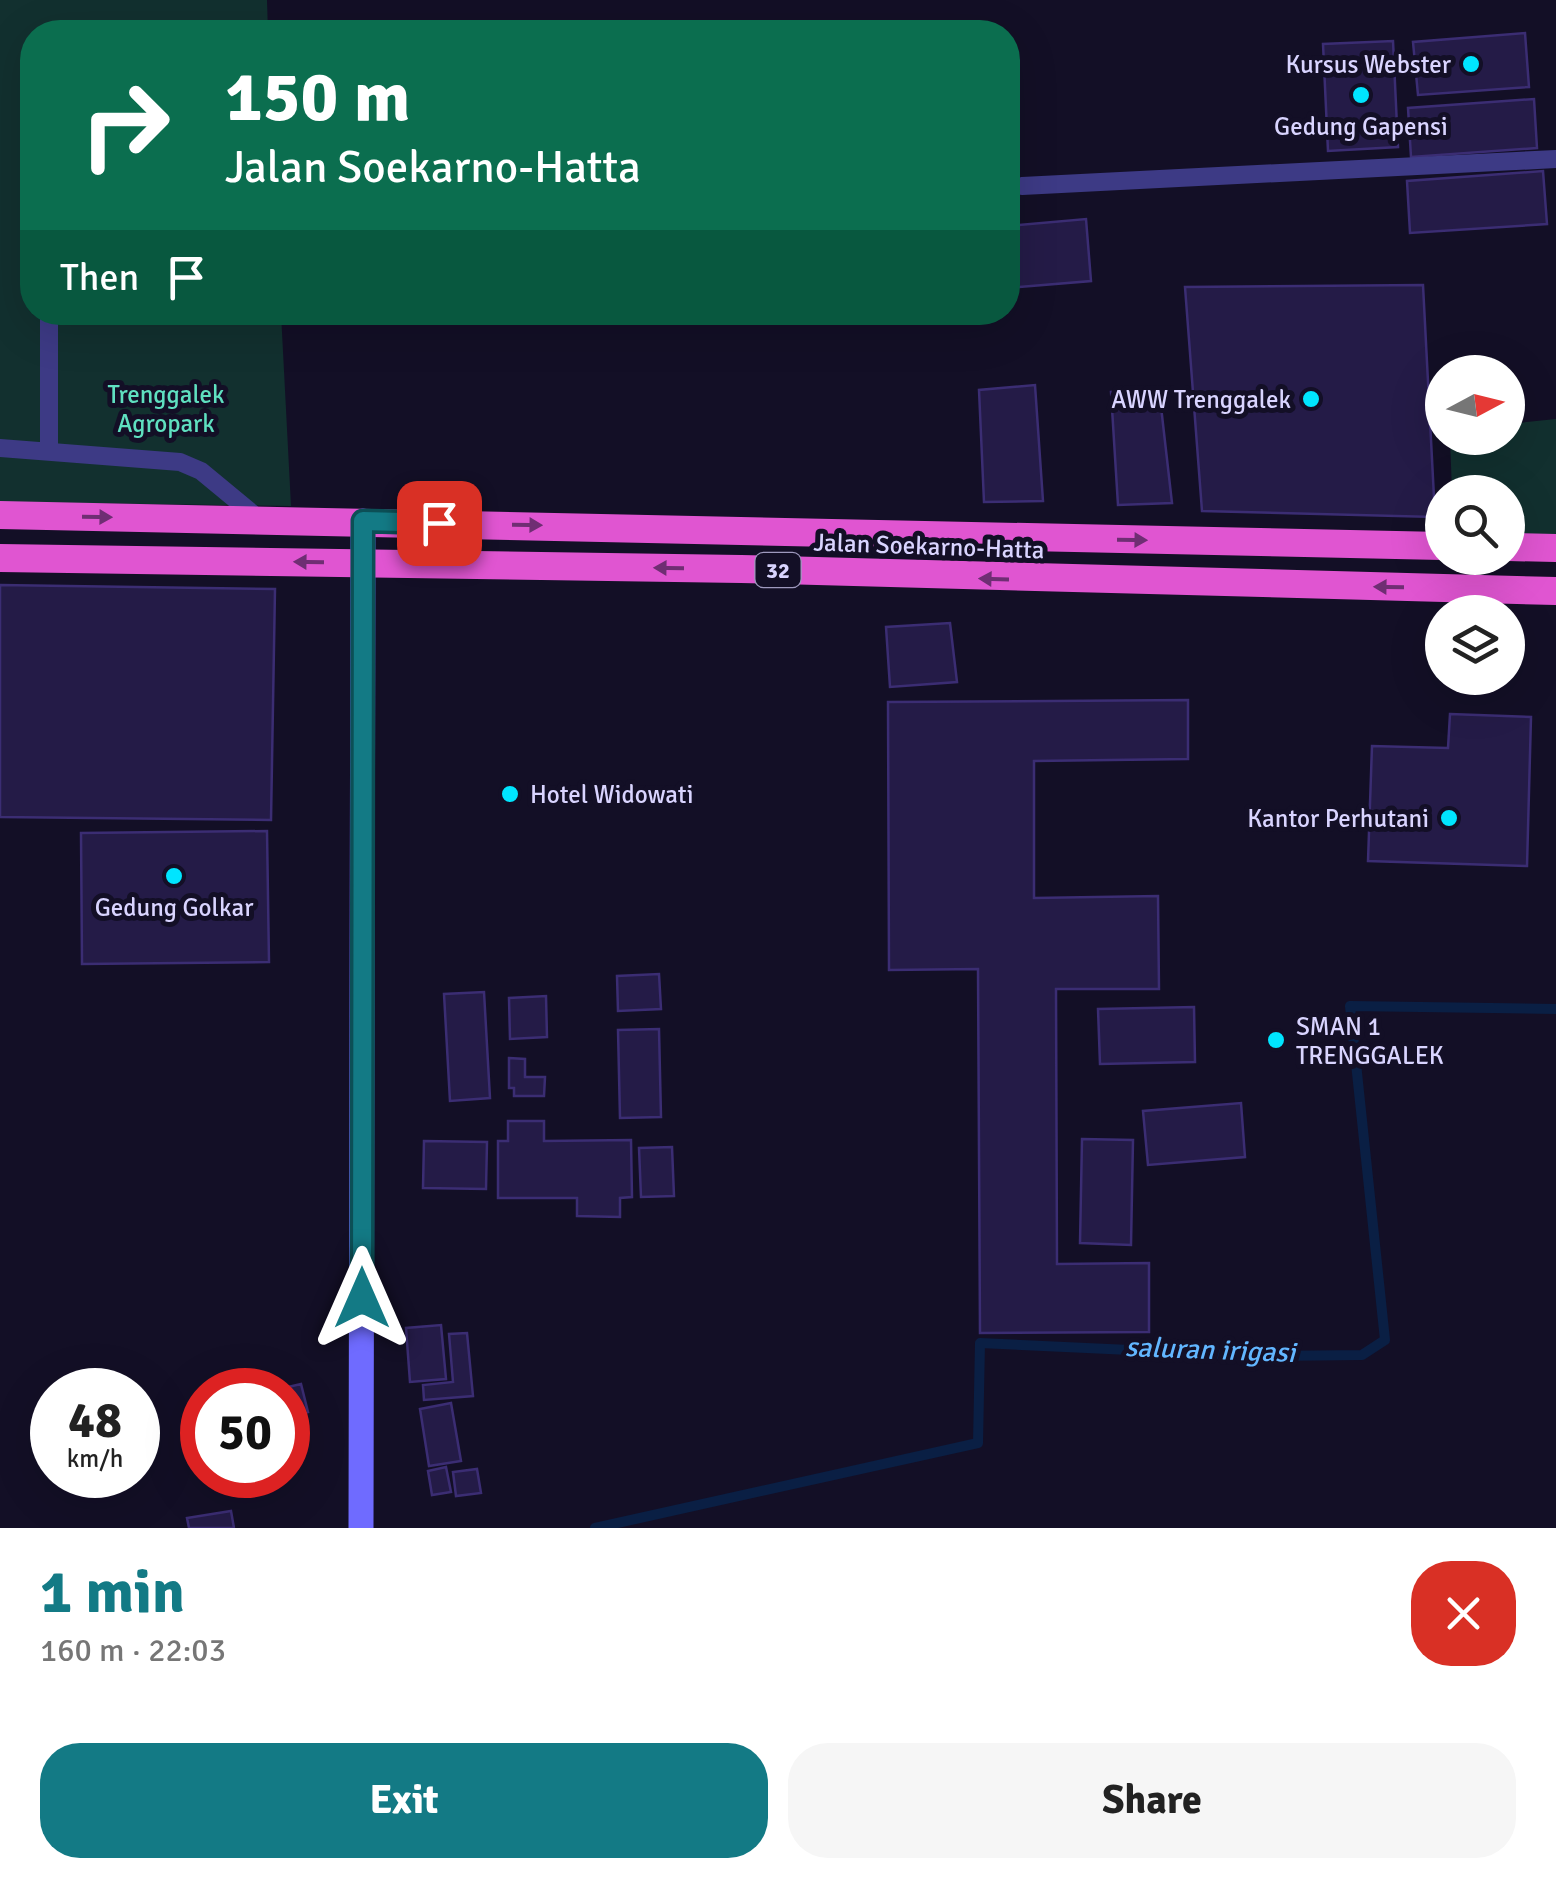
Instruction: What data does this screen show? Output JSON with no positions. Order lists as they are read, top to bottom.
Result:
{
  "streets": {
    "highway": ["Jalan Soekarno-Hatta", "32"]
  },
  "water": ["saluran irigasi"],
  "parks": ["Trenggalek Agropark"],
  "places": [
    "Kursus Webster",
    "Gedung Gapensi",
    "AWW Trenggalek",
    "Hotel Widowati",
    "Kantor Perhutani",
    "Gedung Golkar",
    "SMAN 1 TRENGGALEK"
  ],
  "north": "right",
  "page": {
    "turn": ["150 m", "Jalan Soekarno-Hatta"],
    "then": "Then",
    "speed": "48 km/h",
    "limit": "50",
    "heading": ["1 min", "160 m · 22:03"],
    "buttons": ["Exit", "Share"]
  }
}
